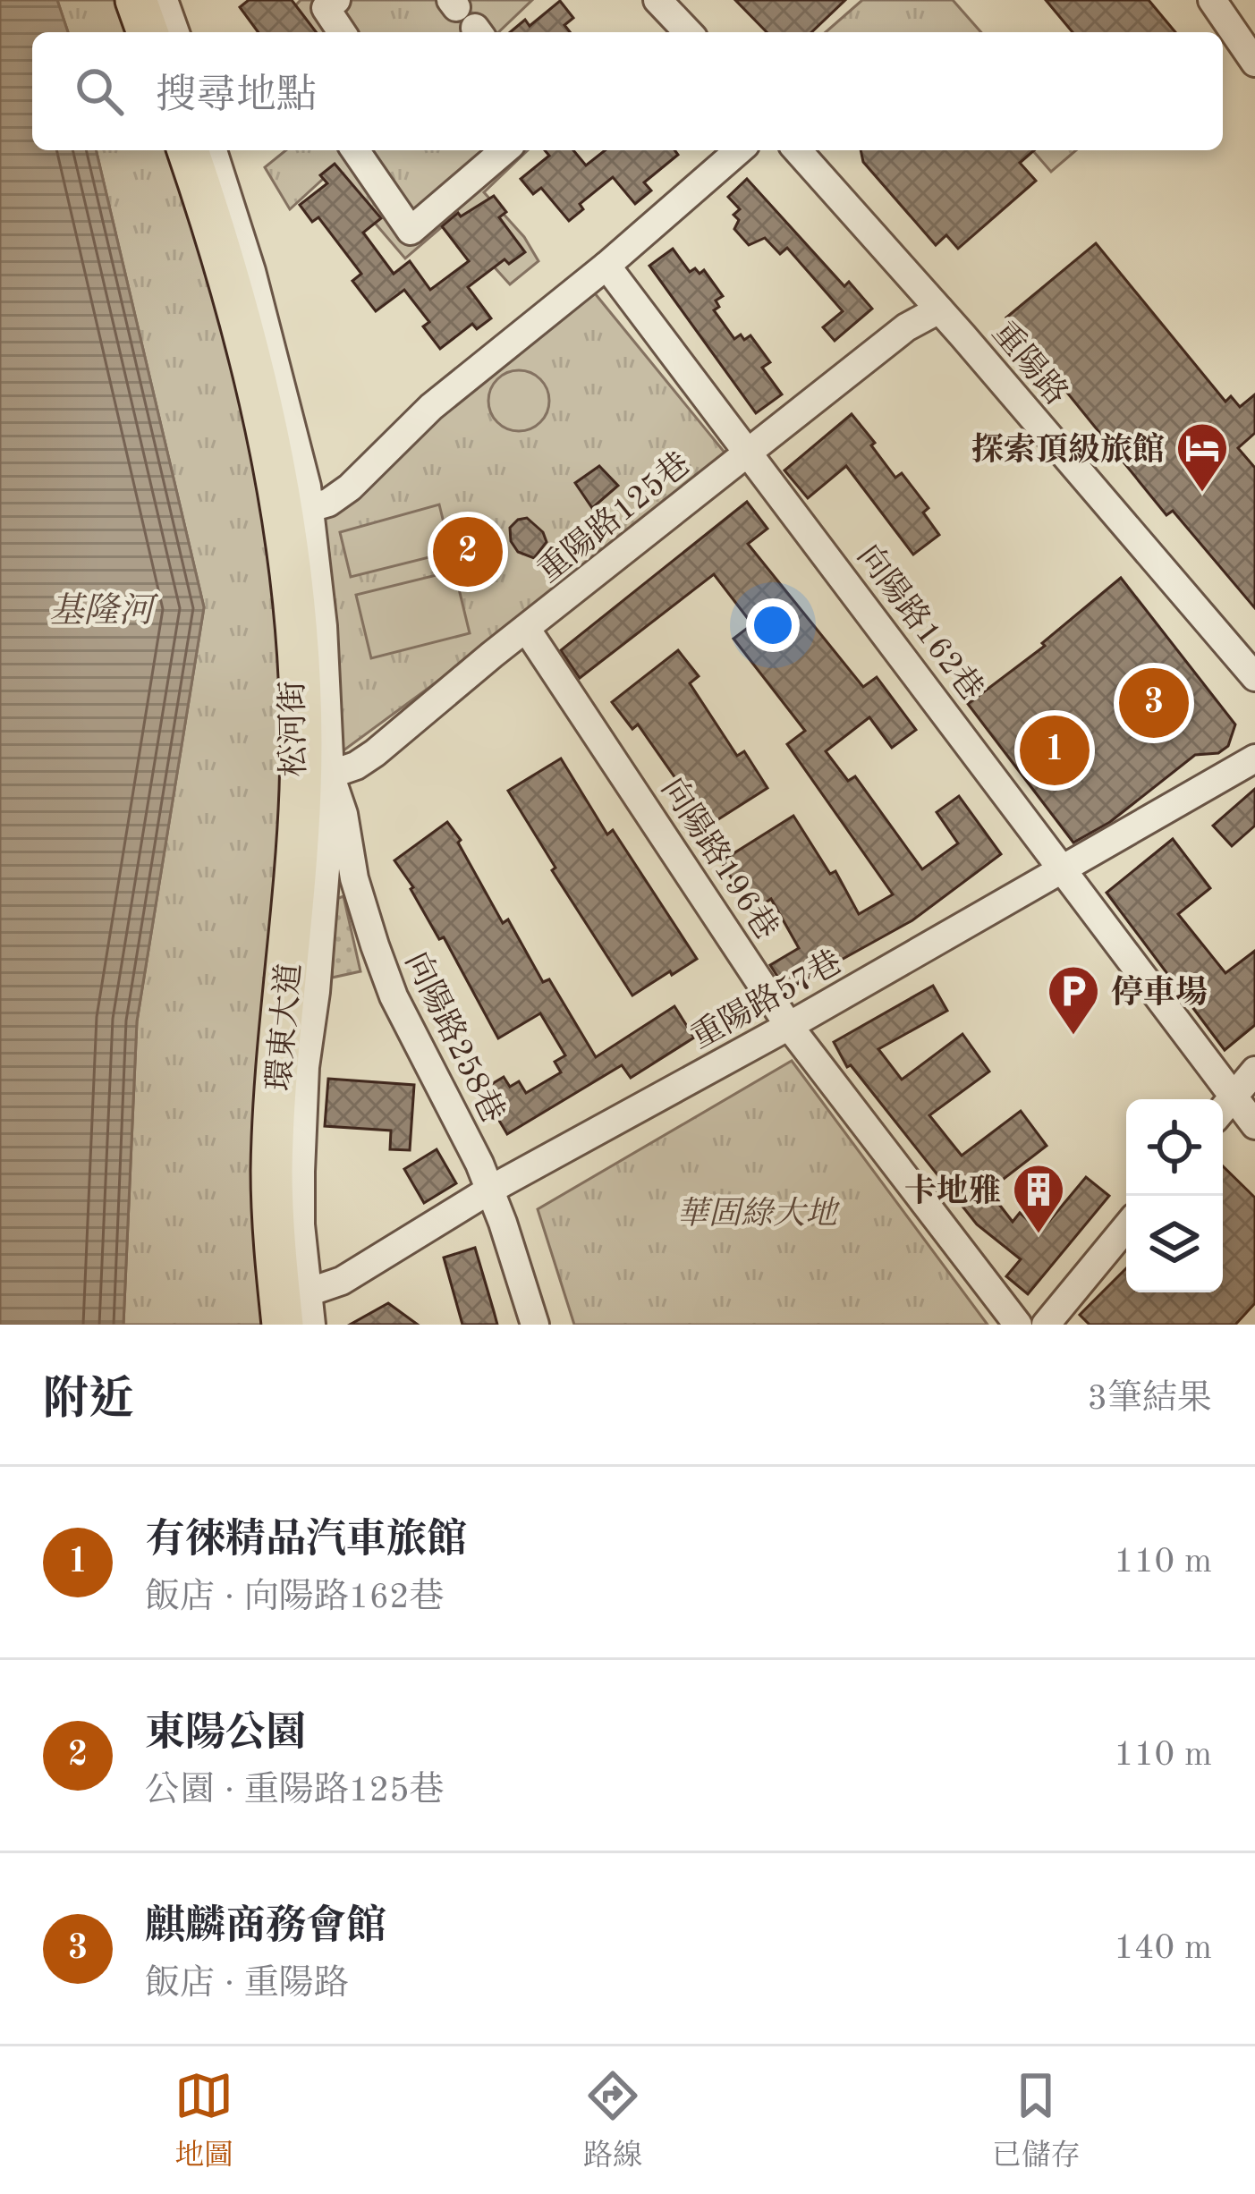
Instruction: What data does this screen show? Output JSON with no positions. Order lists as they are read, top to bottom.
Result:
{
  "streets": {
    "highway": ["環東大道"],
    "street": [
      "重陽路",
      "重陽路125巷",
      "向陽路162巷",
      "松河街",
      "向陽路196巷",
      "重陽路57巷",
      "向陽路258巷"
    ]
  },
  "crossings": [
    ["重陽路", "重陽路125巷"],
    ["重陽路125巷", "向陽路162巷"],
    ["重陽路125巷", "松河街"],
    ["重陽路125巷", "向陽路196巷"],
    ["重陽路125巷", "向陽路258巷"],
    ["向陽路162巷", "重陽路57巷"],
    ["松河街", "重陽路57巷"],
    ["松河街", "環東大道"],
    ["松河街", "向陽路258巷"],
    ["向陽路196巷", "重陽路57巷"],
    ["重陽路57巷", "環東大道"],
    ["重陽路57巷", "向陽路258巷"]
  ],
  "water": ["基隆河"],
  "parks": ["華固綠大地"],
  "places": {
    "hotel": ["探索頂級旅館"],
    "parking": ["停車場"],
    "building": ["卡地雅"]
  },
  "page": {
    "search": "搜尋地點",
    "pins": ["2", "3", "1"],
    "heading": ["附近", "3筆結果"],
    "list": [
      {
        "mark": "1",
        "name": "有徠精品汽車旅館",
        "note": "飯店 · 向陽路162巷",
        "value": "110 m"
      },
      {
        "mark": "2",
        "name": "東陽公園",
        "note": "公園 · 重陽路125巷",
        "value": "110 m"
      },
      {
        "mark": "3",
        "name": "麒麟商務會館",
        "note": "飯店 · 重陽路",
        "value": "140 m"
      }
    ],
    "nav": ["地圖", "路線", "已儲存"]
  }
}
